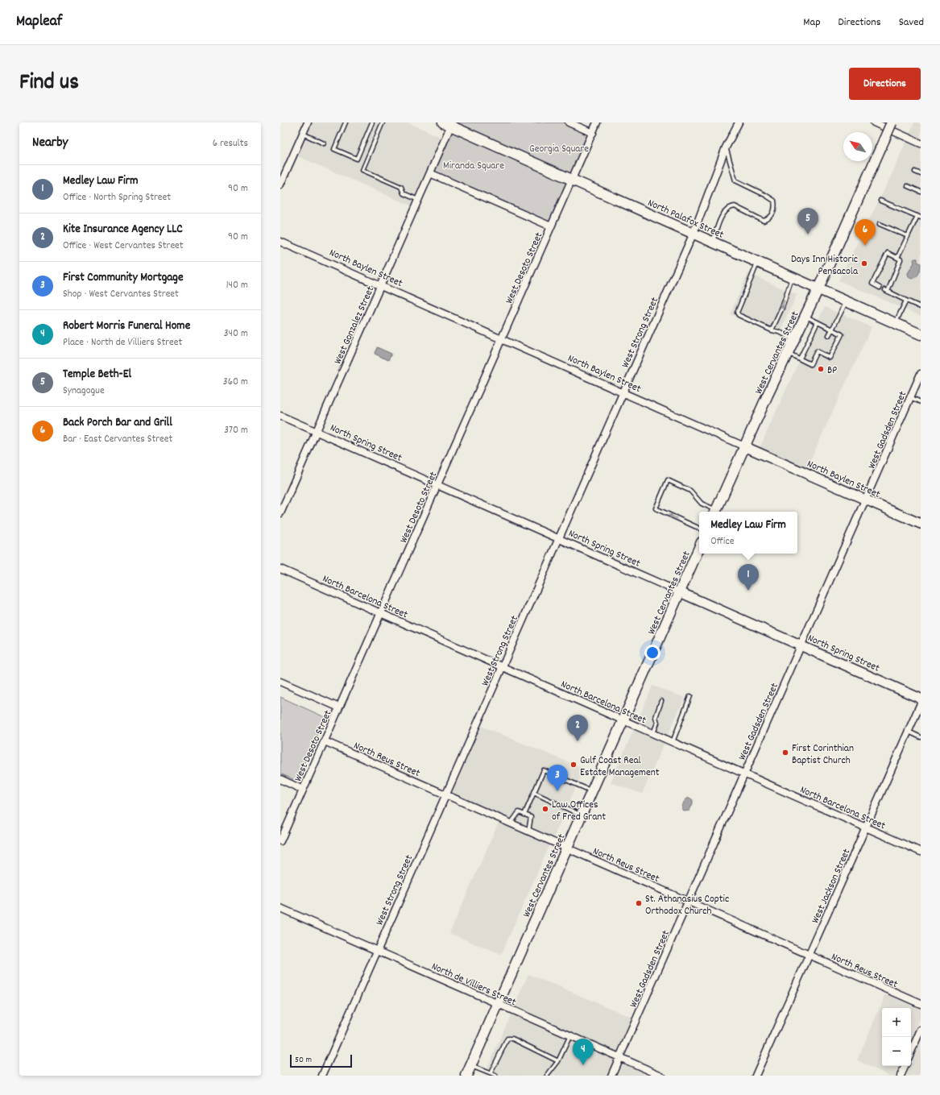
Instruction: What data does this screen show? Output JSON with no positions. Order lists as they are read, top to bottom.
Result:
{
  "streets": {
    "main road": ["North Palafox Street", "West Cervantes Street"],
    "street": [
      "North Baylen Street",
      "West Desoto Street",
      "West Gonzalez Street",
      "West Strong Street",
      "West Gadsden Street",
      "North Spring Street",
      "North Barcelona Street",
      "North Reus Street",
      "West Jackson Street",
      "North de Villiers Street"
    ]
  },
  "crossings": [
    ["North Palafox Street", "West Desoto Street"],
    ["North Palafox Street", "West Gonzalez Street"],
    ["North Palafox Street", "West Strong Street"],
    ["North Palafox Street", "West Cervantes Street"],
    ["North Baylen Street", "West Desoto Street"],
    ["North Baylen Street", "West Gonzalez Street"],
    ["North Baylen Street", "West Strong Street"],
    ["North Baylen Street", "West Cervantes Street"],
    ["North Baylen Street", "West Gadsden Street"],
    ["West Desoto Street", "North Spring Street"],
    ["West Desoto Street", "North Barcelona Street"],
    ["West Desoto Street", "North Reus Street"],
    ["West Gonzalez Street", "North Spring Street"],
    ["West Strong Street", "North Spring Street"],
    ["West Strong Street", "North Barcelona Street"],
    ["West Strong Street", "North Reus Street"],
    ["West Strong Street", "North de Villiers Street"],
    ["West Cervantes Street", "North Spring Street"],
    ["West Cervantes Street", "North Barcelona Street"],
    ["West Cervantes Street", "North Reus Street"],
    ["West Cervantes Street", "North de Villiers Street"],
    ["West Gadsden Street", "North Spring Street"],
    ["West Gadsden Street", "North Barcelona Street"],
    ["West Gadsden Street", "North Reus Street"],
    ["West Gadsden Street", "North de Villiers Street"],
    ["North Barcelona Street", "West Jackson Street"],
    ["North Reus Street", "West Jackson Street"]
  ],
  "parks": ["Georgia Square", "Miranda Square"],
  "places": [
    "Days Inn Historic Pensacola",
    "BP",
    "First Corinthian Baptist Church",
    "Gulf Coast Real Estate Management",
    "Law Offices of Fred Grant",
    "St. Athanasius Coptic Orthodox Church"
  ],
  "scale_bar": "50 m",
  "north": "top left",
  "page": {
    "header": "Mapleaf",
    "nav": ["Map", "Directions", "Saved"],
    "title": "Find us",
    "buttons": "Directions",
    "heading": ["Nearby", "6 results"],
    "list": [
      {
        "mark": "1",
        "name": "Medley Law Firm",
        "note": "Office · North Spring Street",
        "value": "90 m"
      },
      {
        "mark": "2",
        "name": "Kite Insurance Agency LLC",
        "note": "Office · West Cervantes Street",
        "value": "90 m"
      },
      {
        "mark": "3",
        "name": "First Community Mortgage",
        "note": "Shop · West Cervantes Street",
        "value": "140 m"
      },
      {
        "mark": "4",
        "name": "Robert Morris Funeral Home",
        "note": "Place · North de Villiers Street",
        "value": "340 m"
      },
      {
        "mark": "5",
        "name": "Temple Beth-El",
        "note": "Synagogue",
        "value": "360 m"
      },
      {
        "mark": "6",
        "name": "Back Porch Bar and Grill",
        "note": "Bar · East Cervantes Street",
        "value": "370 m"
      }
    ],
    "pins": [
      "5",
      "6",
      "1",
      "2",
      "3",
      "4"
    ],
    "popup": ["Medley Law Firm", "Office"],
    "map_buttons": ["+", "−"],
    "scale": "50 m"
  }
}
